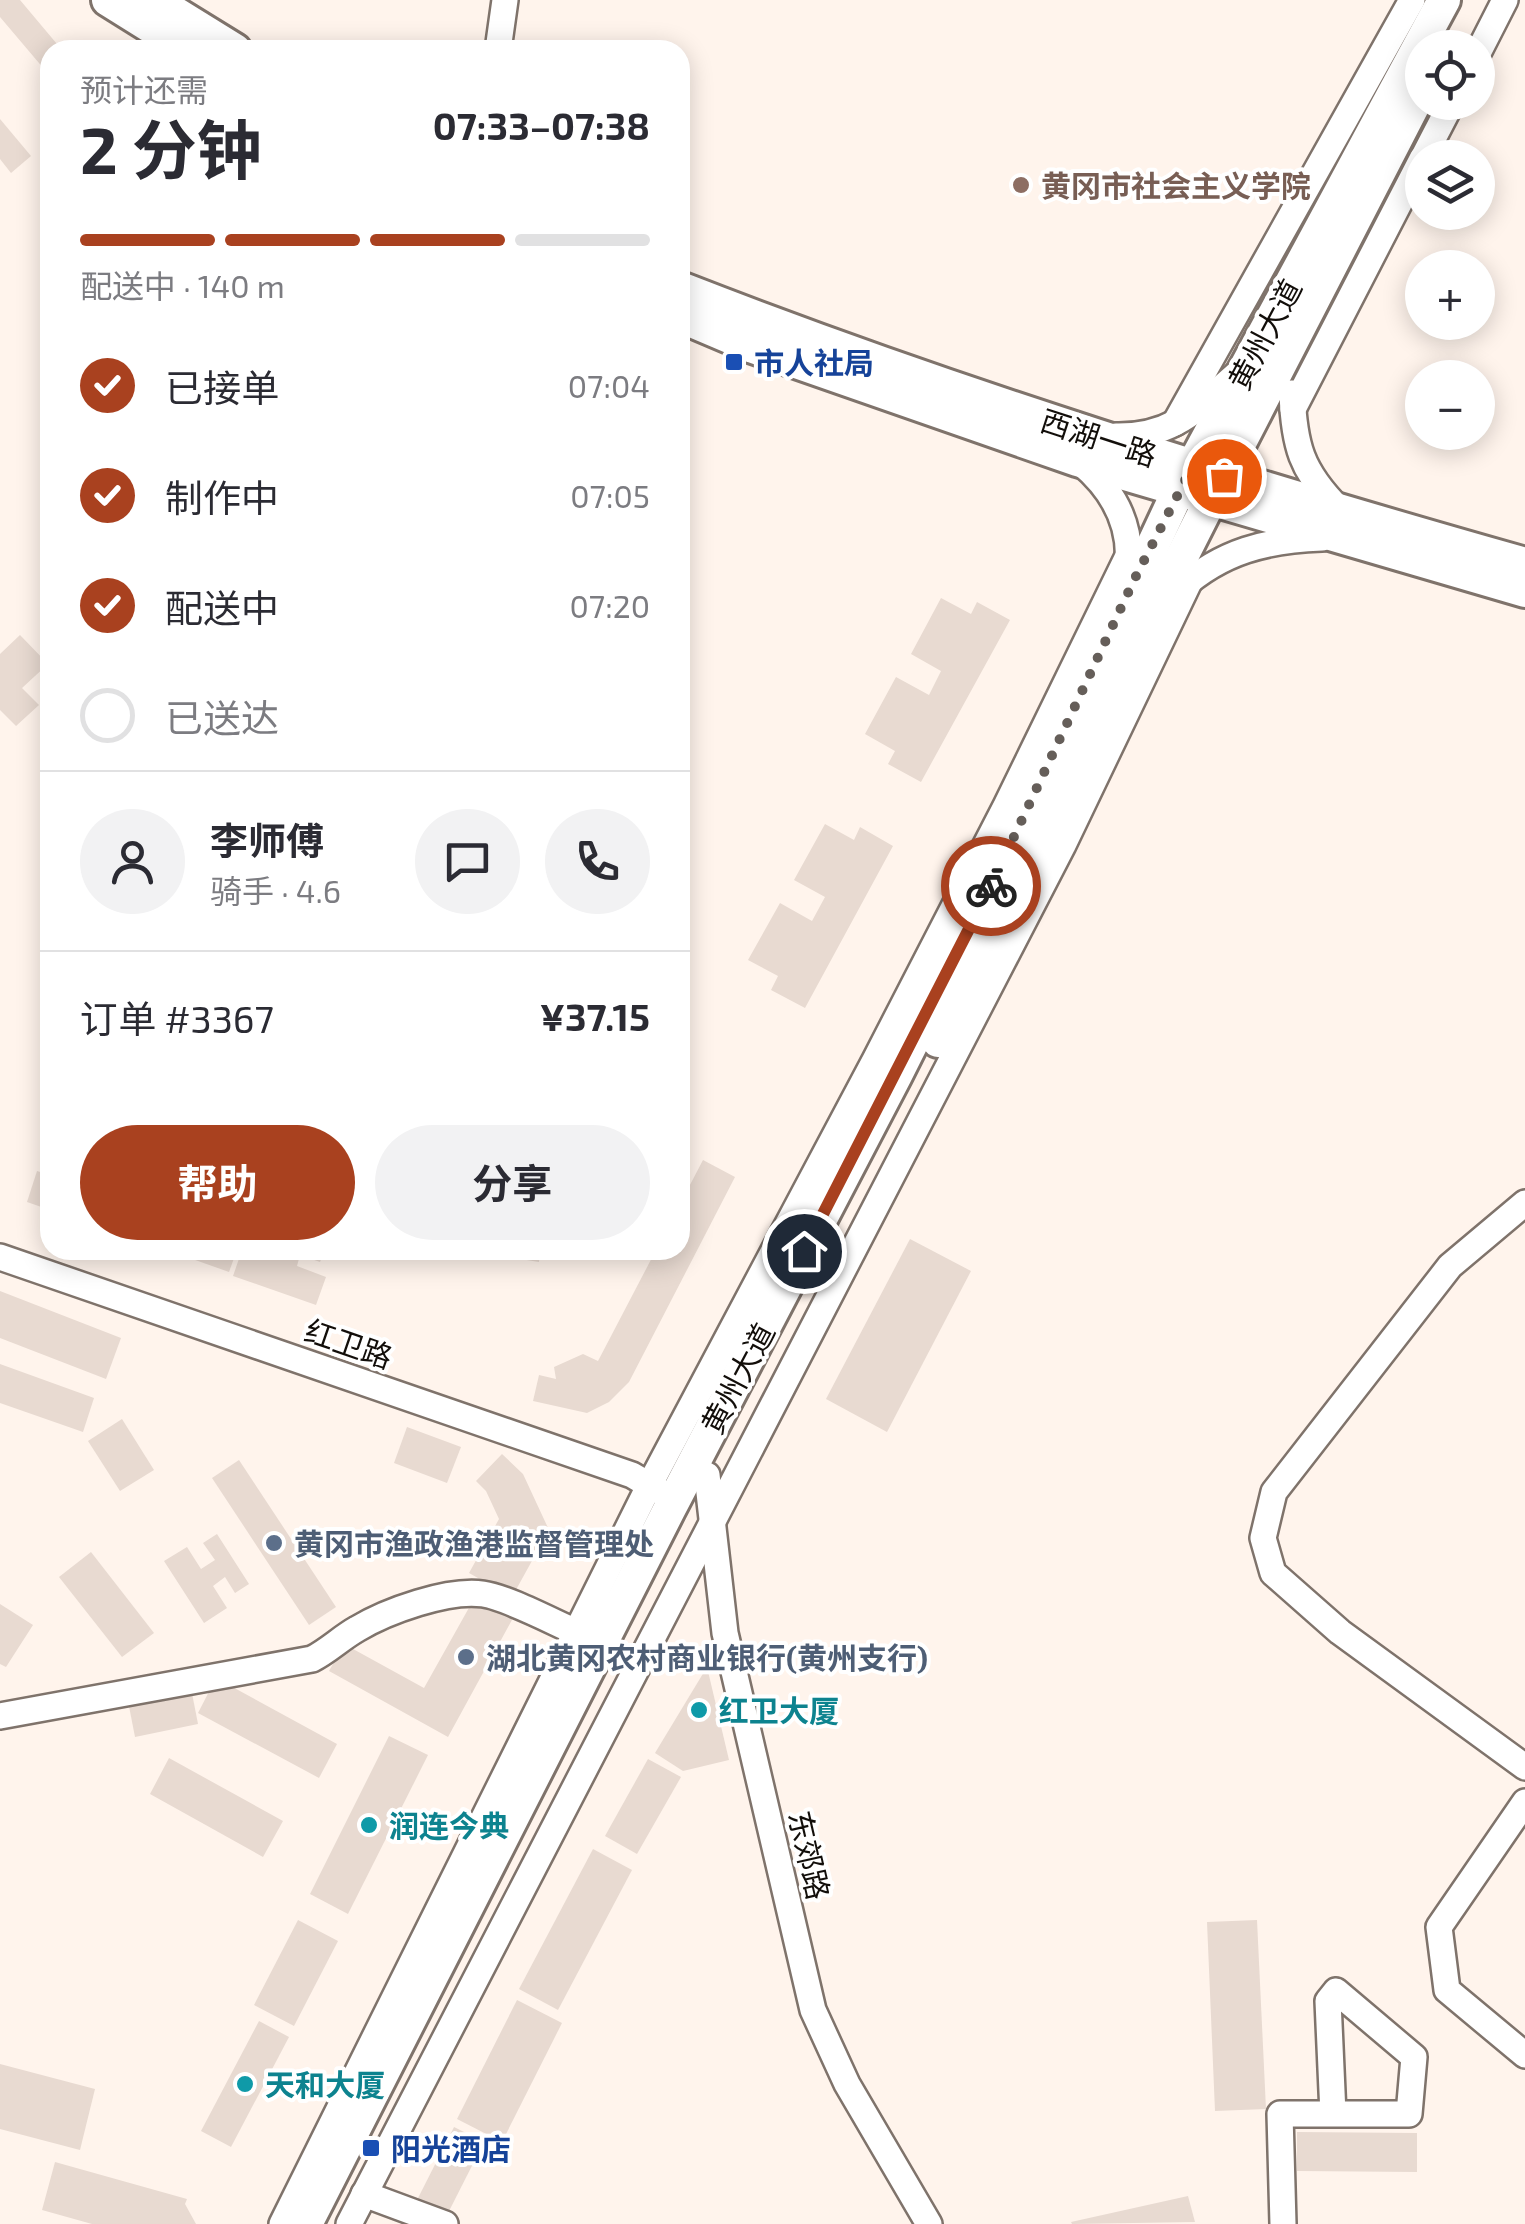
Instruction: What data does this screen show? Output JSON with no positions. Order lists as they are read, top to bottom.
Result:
{
  "streets": {
    "main road": ["黄州大道", "西湖一路"],
    "street": ["红卫路", "东郊路"]
  },
  "crossings": [
    ["黄州大道", "西湖一路"],
    ["黄州大道", "红卫路"],
    ["黄州大道", "东郊路"]
  ],
  "places": {
    "other": [
      "黄冈市社会主义学院",
      "黄冈市渔政渔港监督管理处",
      "湖北黄冈农村商业银行(黄州支行)",
      "红卫大厦",
      "润连今典",
      "天和大厦"
    ],
    "transit": ["市人社局", "阳光酒店"]
  },
  "page": {
    "map_buttons": ["+", "−"],
    "heading": ["2 分钟", "预计还需", "07:33–07:38"],
    "panel": [
      "李师傅",
      "骑手 · 4.6",
      "订单 #3367",
      "¥37.15"
    ],
    "bar": "配送中 · 140 m",
    "list": [
      ["已接单", "07:04"],
      ["制作中", "07:05"],
      ["配送中", "07:20"],
      "已送达"
    ],
    "buttons": ["帮助", "分享"]
  }
}
